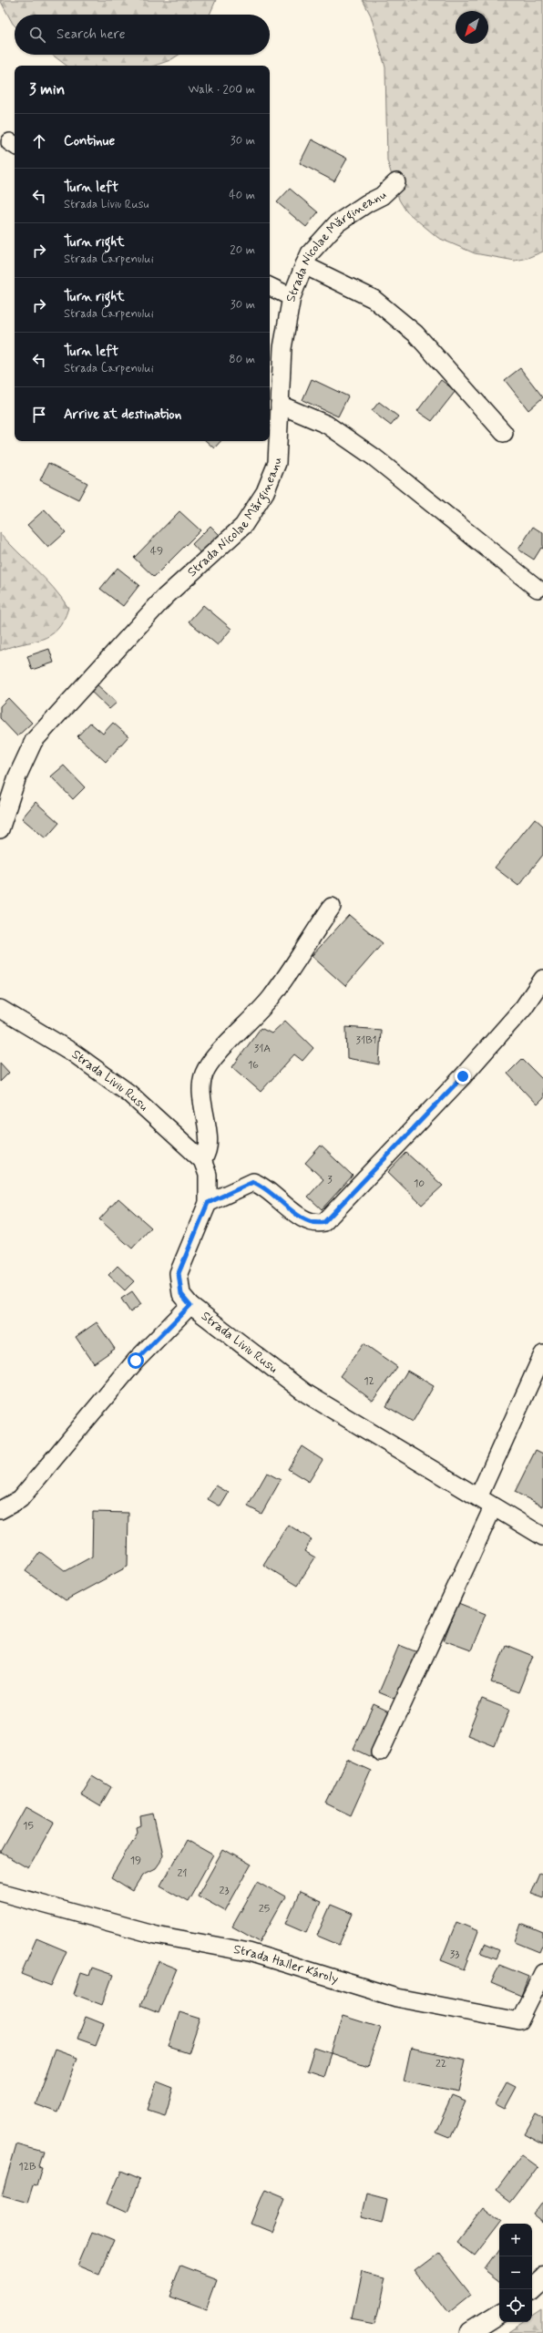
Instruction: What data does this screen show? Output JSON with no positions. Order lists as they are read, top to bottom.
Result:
{
  "streets": {
    "street": ["Strada Nicolae Mărgineanu", "Strada Liviu Rusu", "Strada Haller Károly"]
  },
  "house_numbers": [
    "49",
    "31B1",
    "31A",
    "16",
    "3",
    "10",
    "12",
    "15",
    "19",
    "21",
    "23",
    "25",
    "33",
    "22",
    "12B"
  ],
  "north": "bottom left",
  "page": {
    "search": "Search here",
    "heading": ["3 min", "Walk · 200 m"],
    "list": [
      ["Continue", "30 m"],
      ["Turn left", "Strada Liviu Rusu", "40 m"],
      ["Turn right", "Strada Carpenului", "20 m"],
      ["Turn right", "Strada Carpenului", "30 m"],
      ["Turn left", "Strada Carpenului", "80 m"],
      "Arrive at destination"
    ],
    "map_buttons": ["+", "−"]
  }
}
